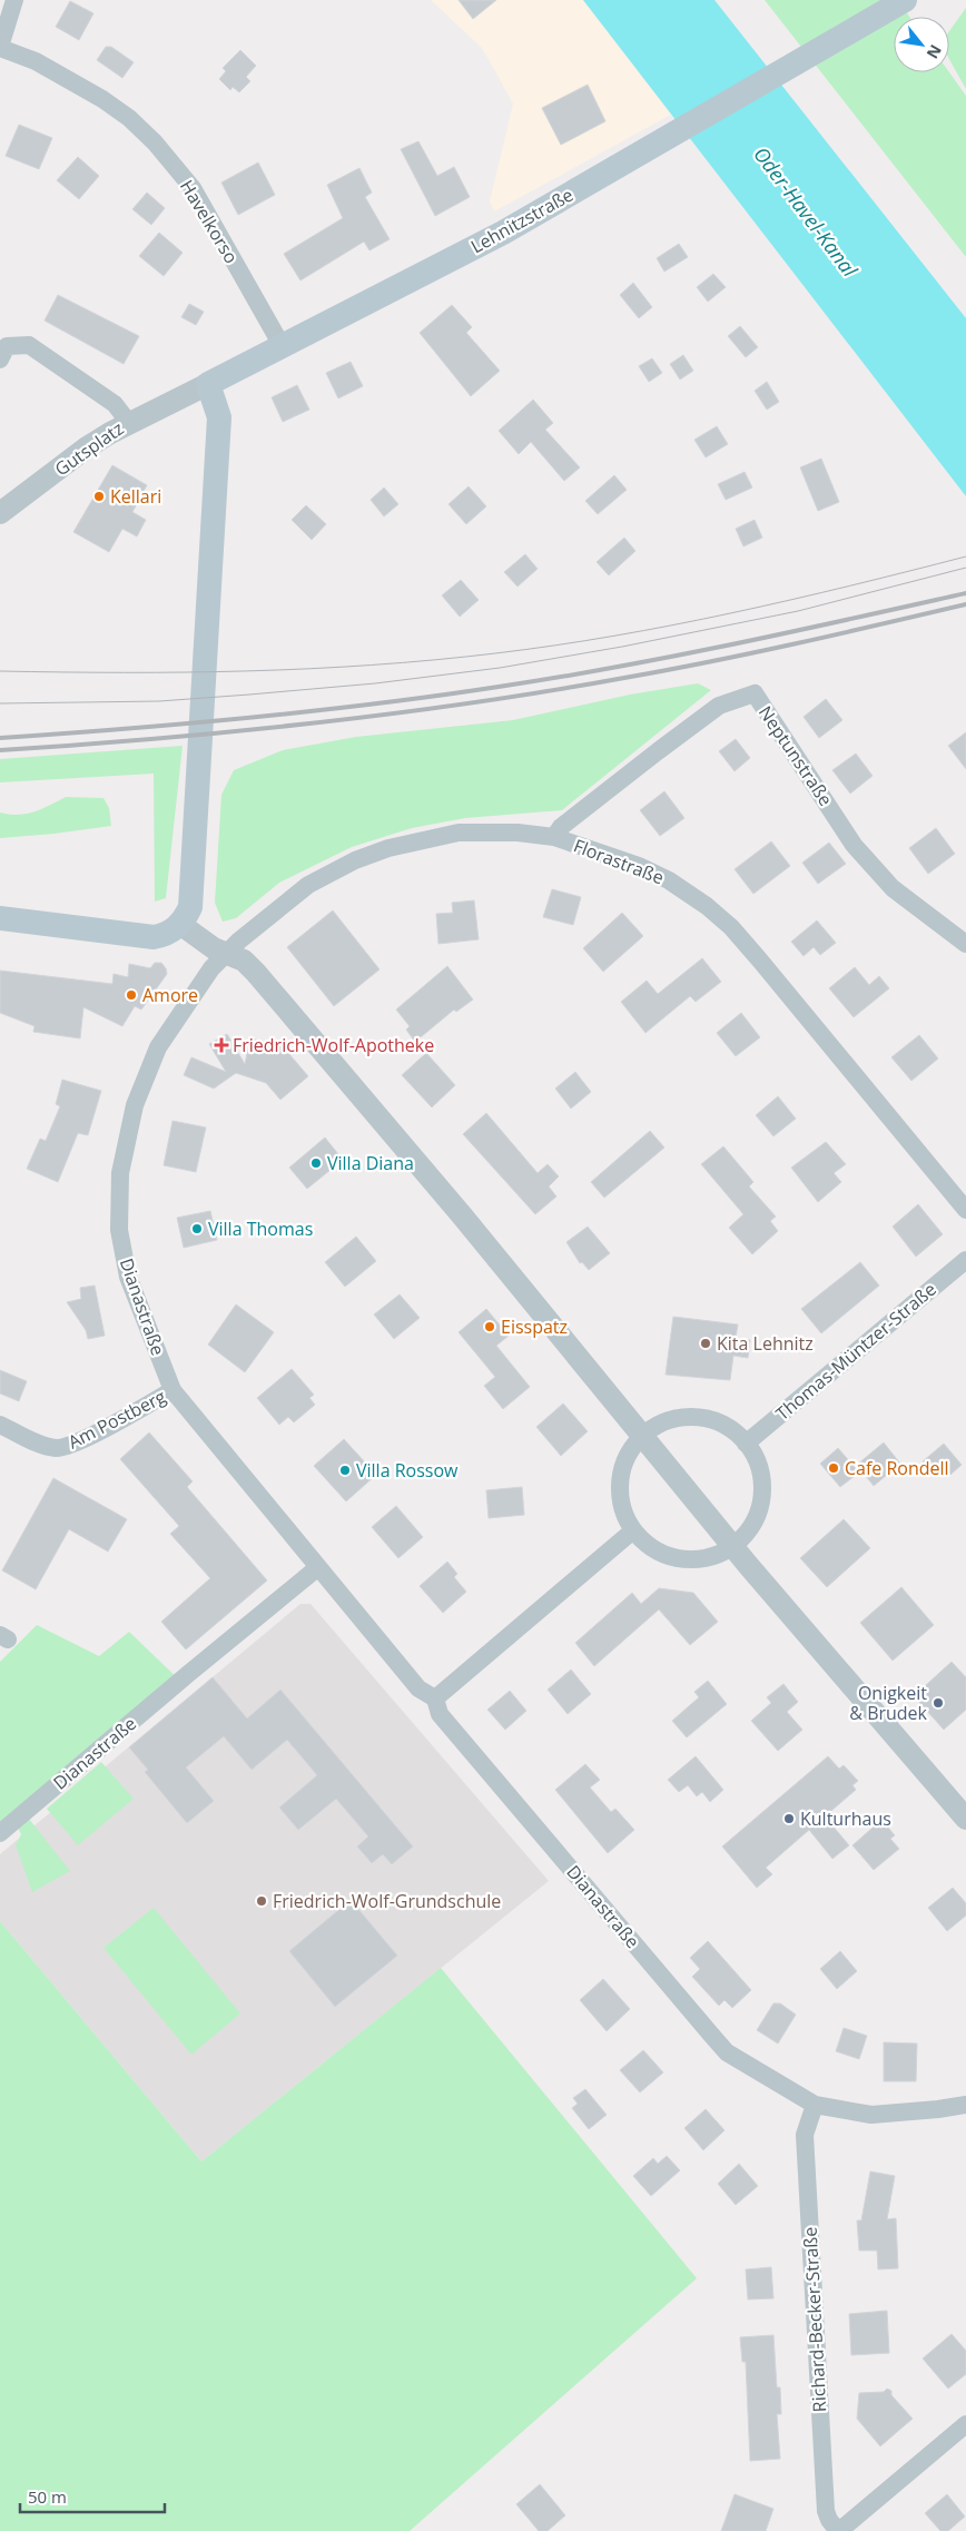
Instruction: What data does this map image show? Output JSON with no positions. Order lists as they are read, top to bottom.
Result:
{
  "streets": {
    "main road": ["Lehnitzstraße"],
    "street": [
      "Havelkorso",
      "Gutsplatz",
      "Neptunstraße",
      "Florastraße",
      "Dianastraße",
      "Thomas-Müntzer-Straße",
      "Am Postberg",
      "Richard-Becker-Straße"
    ]
  },
  "crossings": [
    ["Lehnitzstraße", "Havelkorso"],
    ["Lehnitzstraße", "Gutsplatz"],
    ["Neptunstraße", "Florastraße"],
    ["Florastraße", "Dianastraße"],
    ["Dianastraße", "Am Postberg"],
    ["Dianastraße", "Richard-Becker-Straße"]
  ],
  "water": ["Oder-Havel-Kanal"],
  "places": {
    "other": [
      "Kellari",
      "Amore",
      "Villa Diana",
      "Villa Thomas",
      "Eisspatz",
      "Kita Lehnitz",
      "Cafe Rondell",
      "Villa Rossow",
      "Onigkeit & Brudek",
      "Kulturhaus",
      "Friedrich-Wolf-Grundschule"
    ],
    "health": ["Friedrich-Wolf-Apotheke"]
  },
  "scale_bar": "50 m",
  "north": "bottom right"
}
